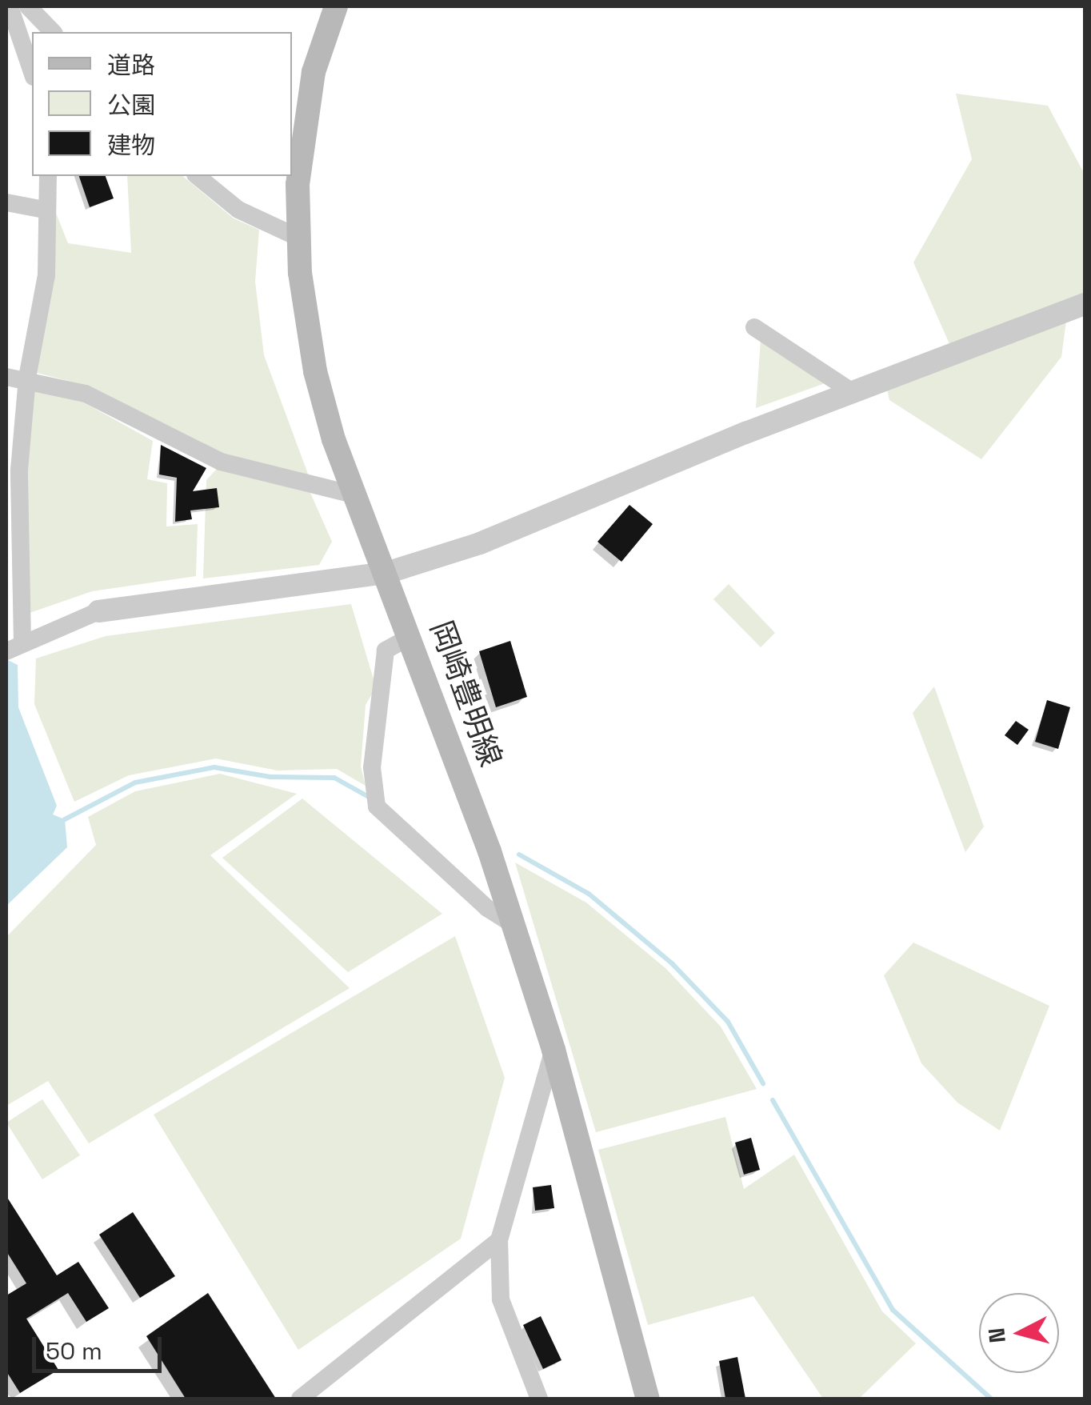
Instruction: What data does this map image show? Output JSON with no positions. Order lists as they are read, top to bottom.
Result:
{
  "streets": {
    "main road": ["岡崎豊明線"]
  },
  "legend": ["道路", "公園", "建物"],
  "scale_bar": "50 m",
  "north": "left"
}
